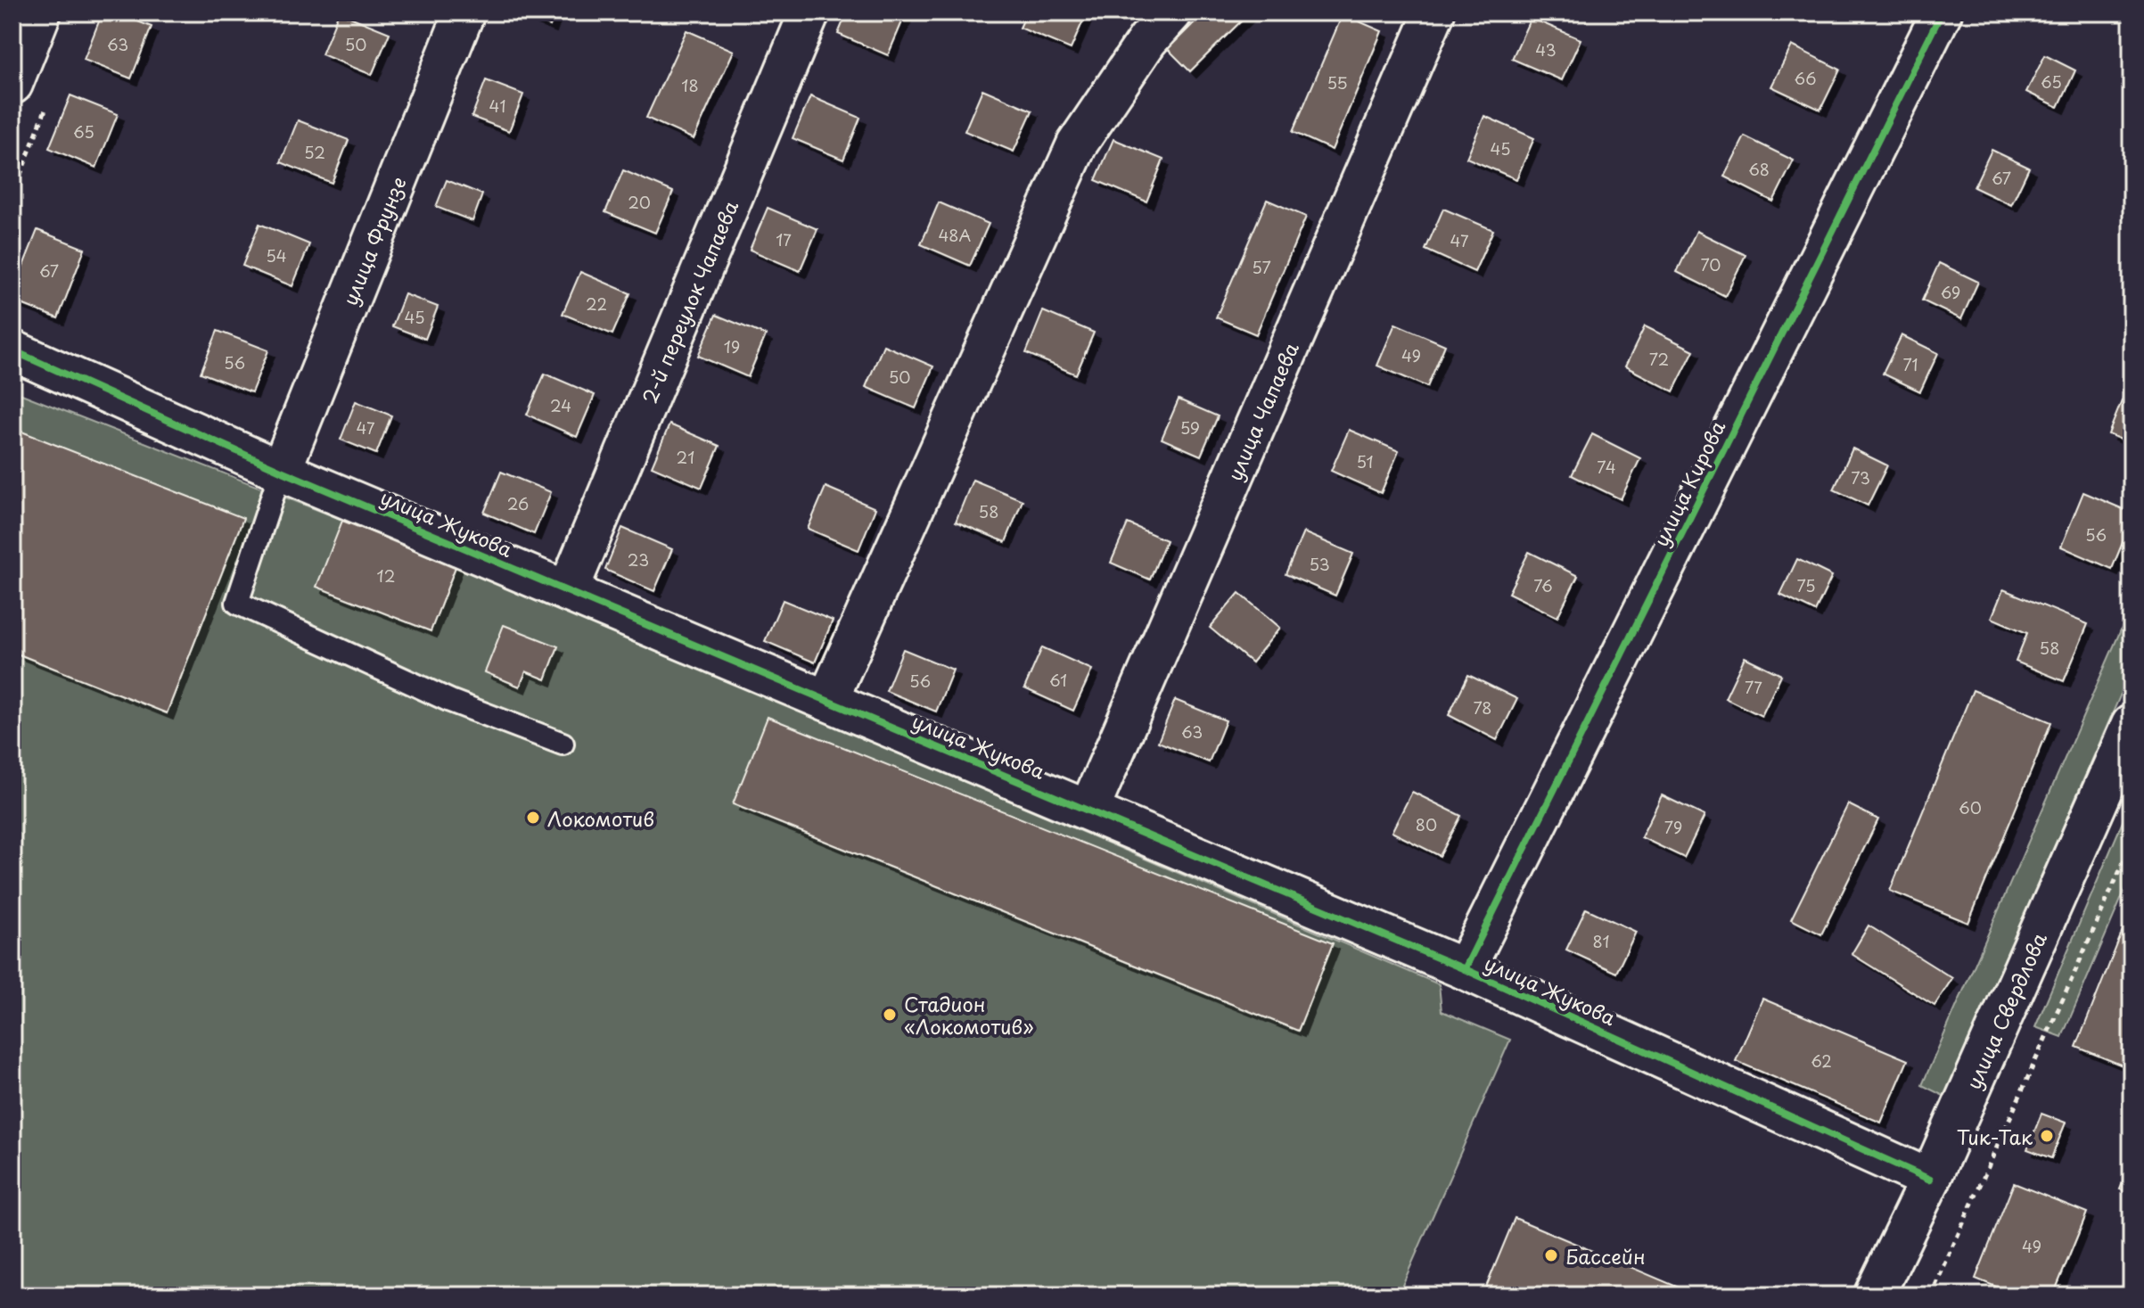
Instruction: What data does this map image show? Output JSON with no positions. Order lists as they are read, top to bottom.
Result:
{
  "streets": {
    "street": [
      "улица Фрунзе",
      "2-й переулок Чапаева",
      "улица Чапаева",
      "улица Кирова",
      "улица Жукова",
      "улица Свердлова"
    ]
  },
  "crossings": [
    ["улица Фрунзе", "улица Жукова"],
    ["2-й переулок Чапаева", "улица Жукова"],
    ["улица Чапаева", "улица Жукова"],
    ["улица Кирова", "улица Жукова"],
    ["улица Жукова", "улица Свердлова"]
  ],
  "places": [
    "Локомотив",
    "Стадион «Локомотив»",
    "Тик-Так",
    "Бассейн"
  ],
  "house_numbers": [
    "63",
    "50",
    "43",
    "66",
    "65",
    "55",
    "18",
    "41",
    "65",
    "45",
    "52",
    "68",
    "67",
    "20",
    "48А",
    "17",
    "47",
    "54",
    "70",
    "57",
    "67",
    "69",
    "22",
    "45",
    "19",
    "49",
    "72",
    "56",
    "71",
    "50",
    "24",
    "47",
    "59",
    "21",
    "51",
    "74",
    "73",
    "26",
    "58",
    "56",
    "23",
    "53",
    "12",
    "76",
    "75",
    "58",
    "61",
    "56",
    "77",
    "78",
    "63",
    "60",
    "80",
    "79",
    "81",
    "62",
    "49"
  ]
}
